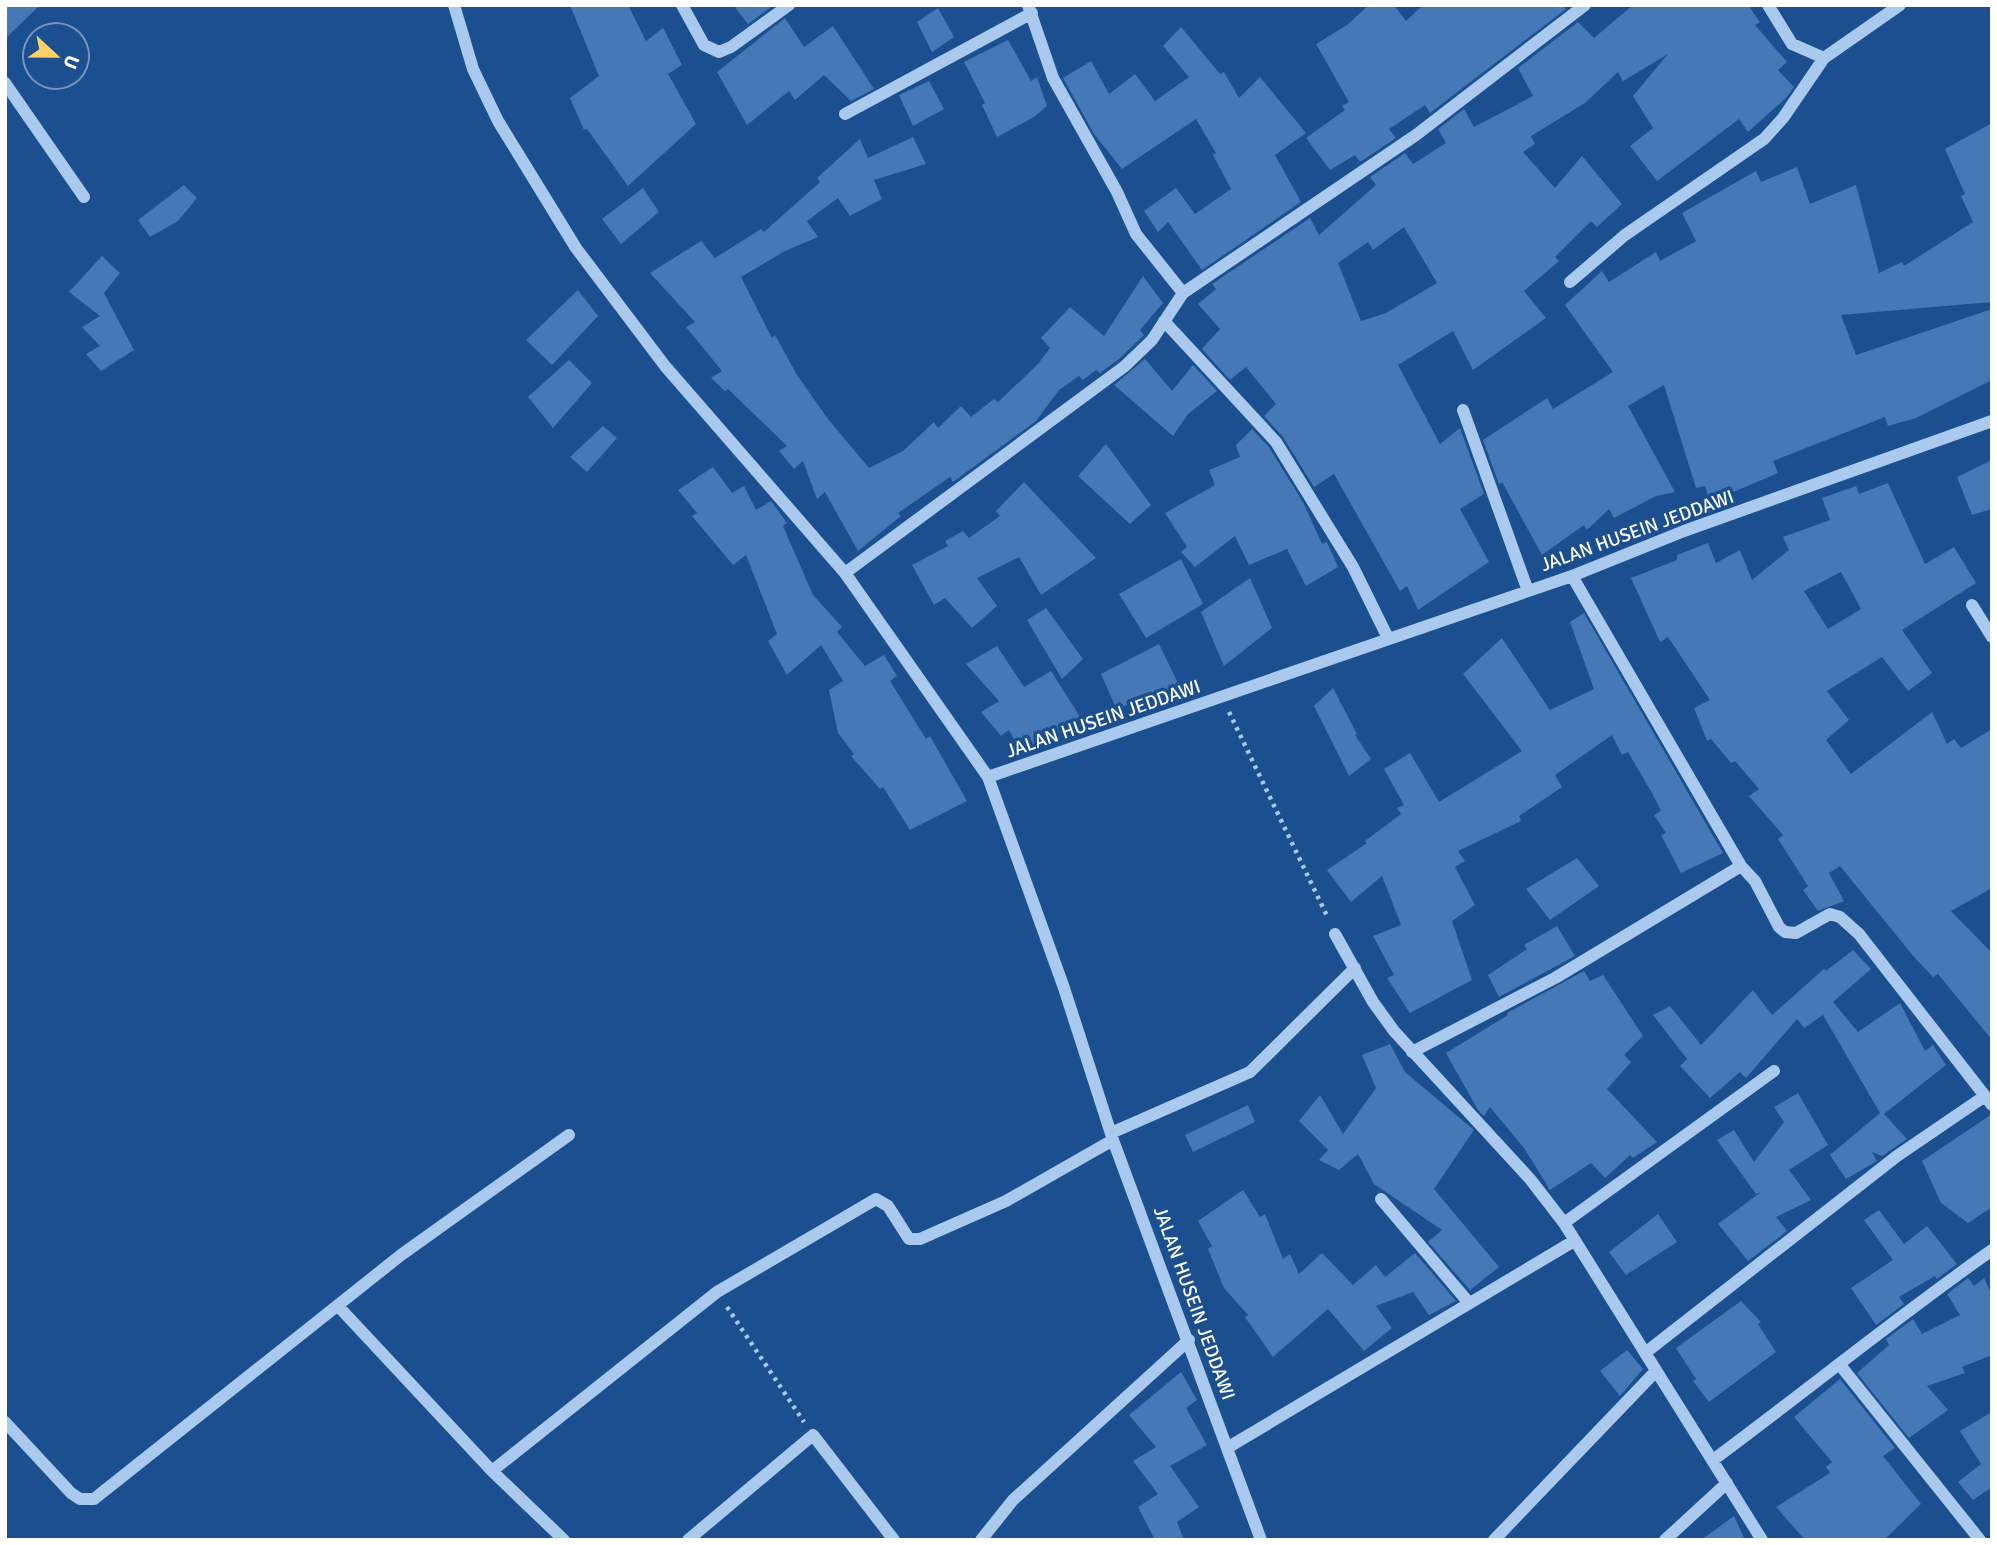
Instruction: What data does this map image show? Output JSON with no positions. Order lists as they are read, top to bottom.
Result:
{
  "streets": {
    "street": ["JALAN HUSEIN JEDDAWI"]
  },
  "north": "right"
}
